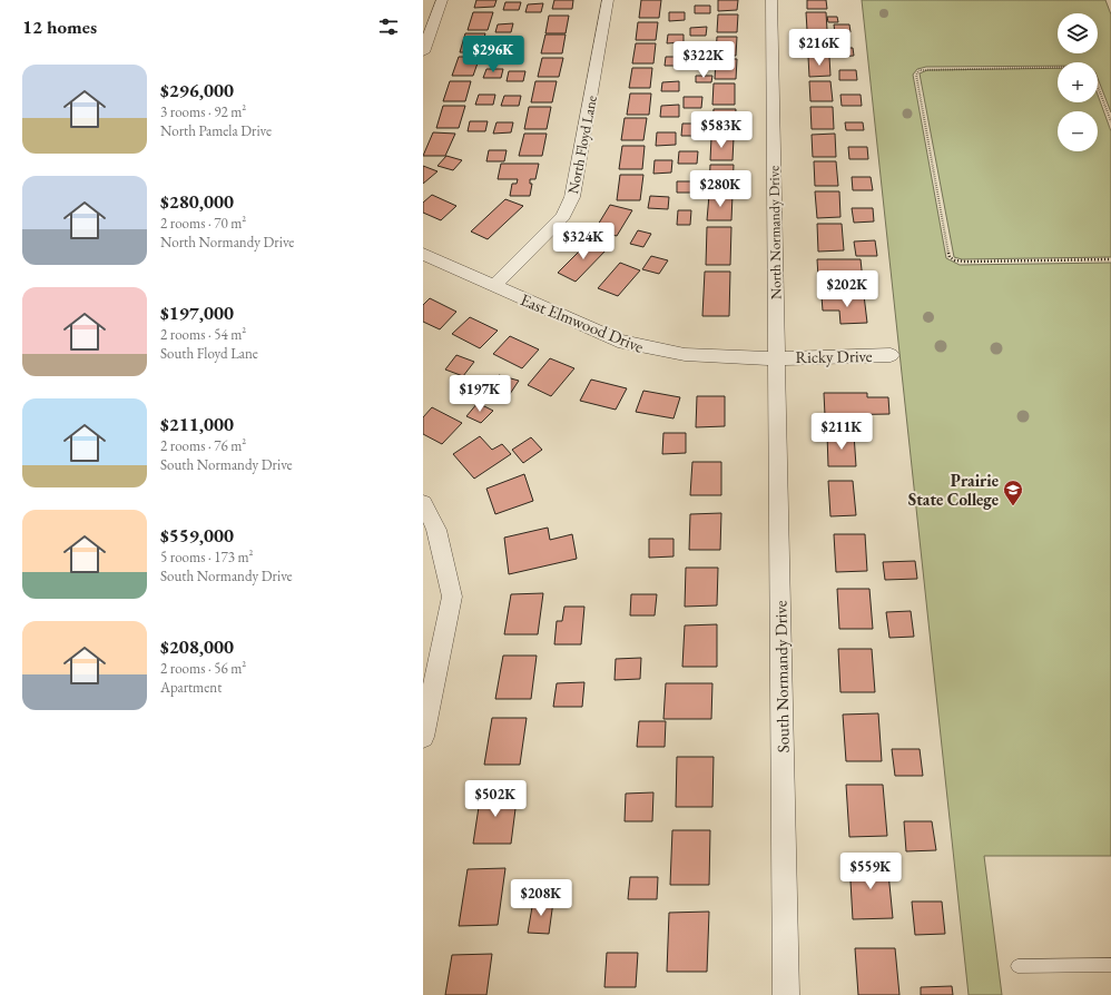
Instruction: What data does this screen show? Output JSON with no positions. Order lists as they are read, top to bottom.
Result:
{
  "streets": {
    "street": [
      "North Floyd Lane",
      "North Normandy Drive",
      "East Elmwood Drive",
      "Ricky Drive",
      "South Normandy Drive"
    ]
  },
  "crossings": [
    ["North Floyd Lane", "East Elmwood Drive"],
    ["North Normandy Drive", "East Elmwood Drive"],
    ["North Normandy Drive", "Ricky Drive"],
    ["North Normandy Drive", "South Normandy Drive"],
    ["East Elmwood Drive", "Ricky Drive"],
    ["East Elmwood Drive", "South Normandy Drive"],
    ["Ricky Drive", "South Normandy Drive"]
  ],
  "places": {
    "school or university": ["Prairie State College"]
  },
  "page": {
    "heading": "12 homes",
    "map_buttons": ["+", "−"],
    "price": [
      "$216K",
      "$296K",
      "$322K",
      "$583K",
      "$280K",
      "$324K",
      "$202K",
      "$197K",
      "$211K",
      "$502K",
      "$559K",
      "$208K"
    ],
    "list": [
      {
        "name": "$296,000",
        "note": "3 rooms · 92 m² · North Pamela Drive"
      },
      {
        "name": "$280,000",
        "note": "2 rooms · 70 m² · North Normandy Drive"
      },
      {
        "name": "$197,000",
        "note": "2 rooms · 54 m² · South Floyd Lane"
      },
      {
        "name": "$211,000",
        "note": "2 rooms · 76 m² · South Normandy Drive"
      },
      {
        "name": "$559,000",
        "note": "5 rooms · 173 m² · South Normandy Drive"
      },
      {
        "name": "$208,000",
        "note": "2 rooms · 56 m² · Apartment"
      }
    ]
  }
}
